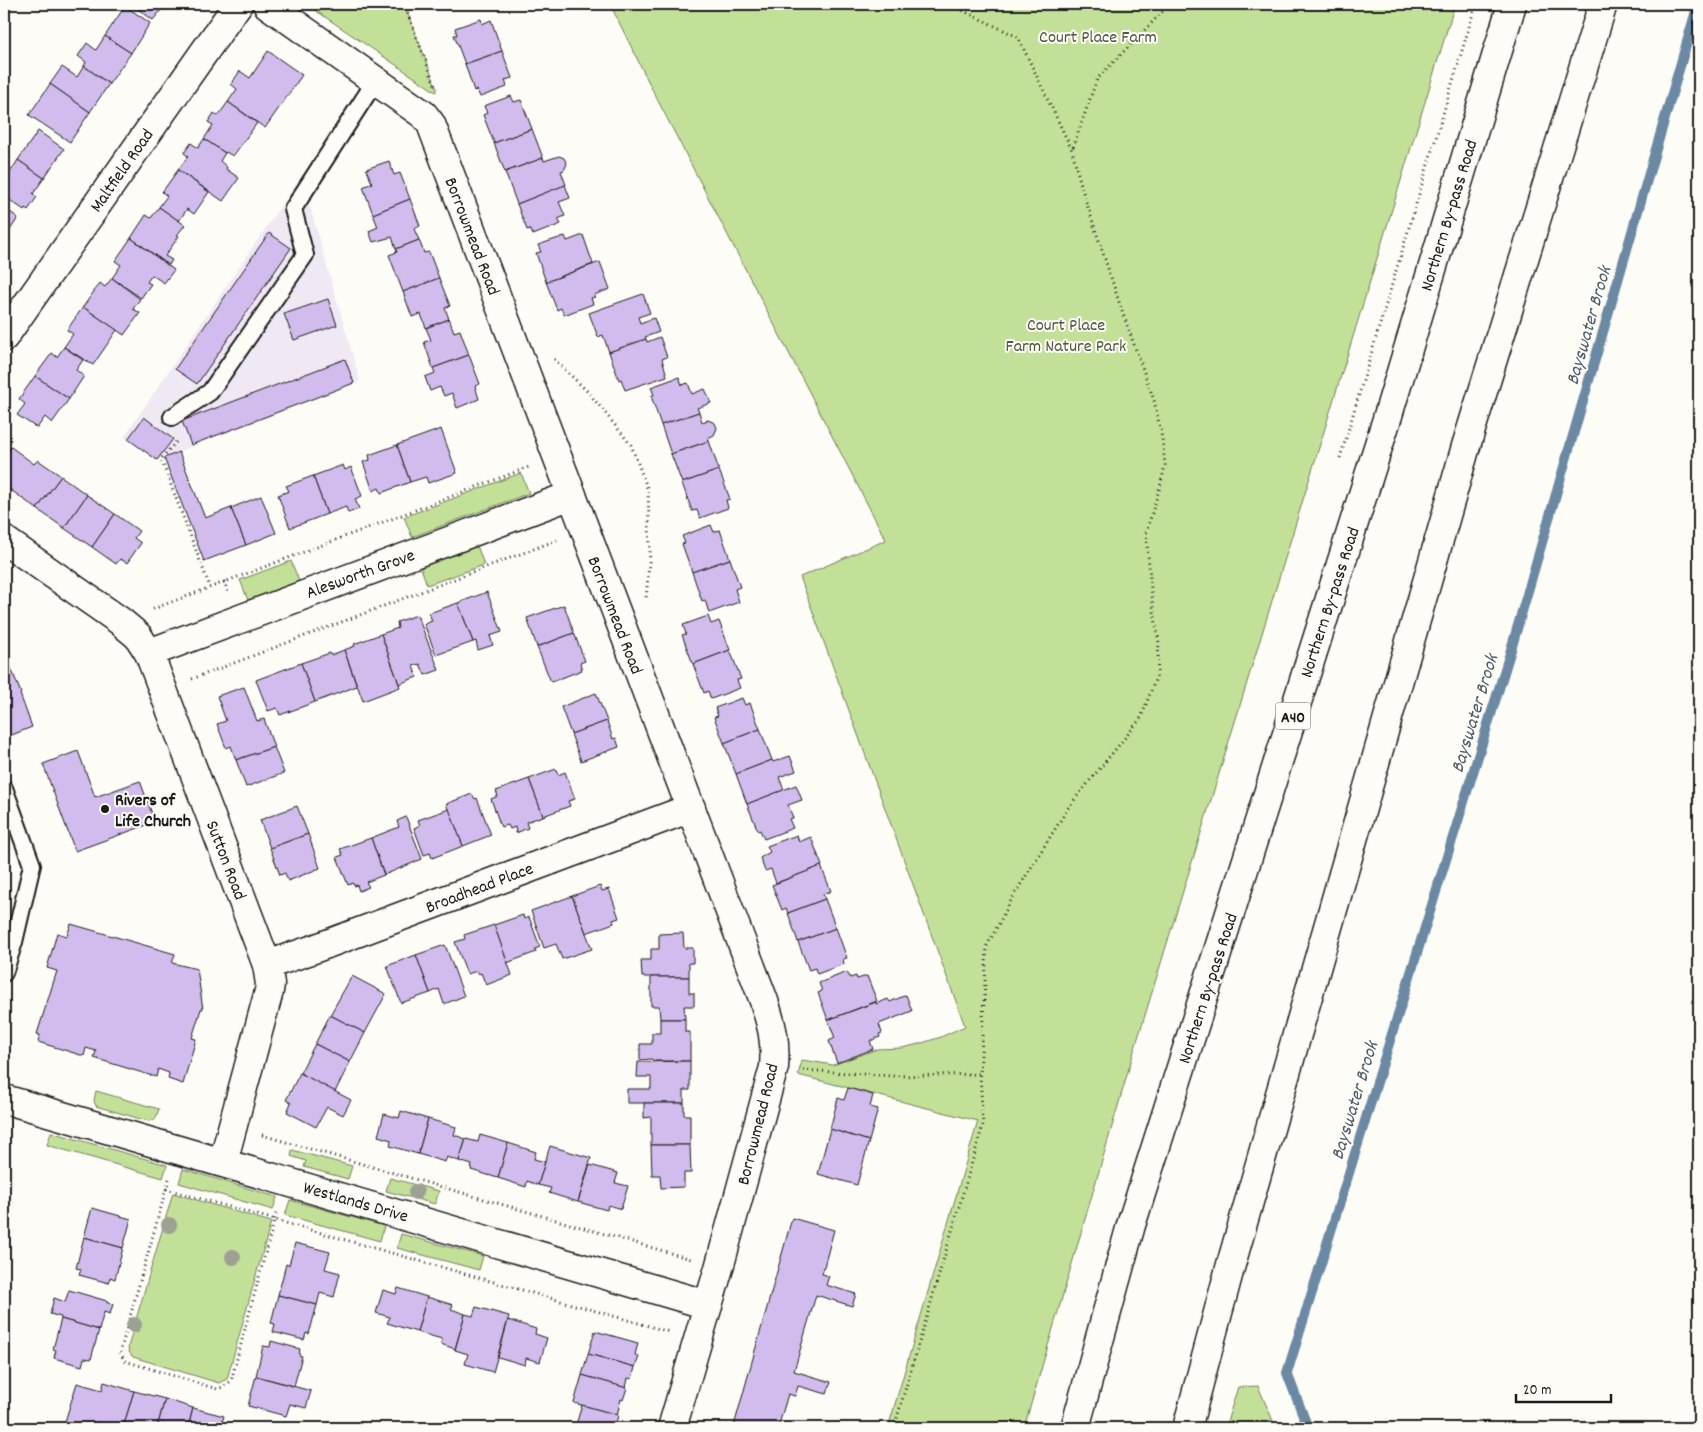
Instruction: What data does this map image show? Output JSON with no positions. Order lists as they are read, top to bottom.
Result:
{
  "streets": {
    "main road": [
      "Maltfield Road",
      "Northern By-pass Road",
      "Borrowmead Road",
      "Alesworth Grove",
      "A40",
      "Sutton Road",
      "Broadhead Place",
      "Westlands Drive"
    ]
  },
  "crossings": [
    ["Borrowmead Road", "Alesworth Grove"],
    ["Borrowmead Road", "Broadhead Place"],
    ["Borrowmead Road", "Westlands Drive"],
    ["Alesworth Grove", "Sutton Road"],
    ["Sutton Road", "Broadhead Place"],
    ["Sutton Road", "Westlands Drive"]
  ],
  "water": ["Bayswater Brook"],
  "parks": ["Court Place Farm", "Court Place Farm Nature Park"],
  "places": ["Rivers of Life Church"],
  "scale_bar": "20 m"
}
